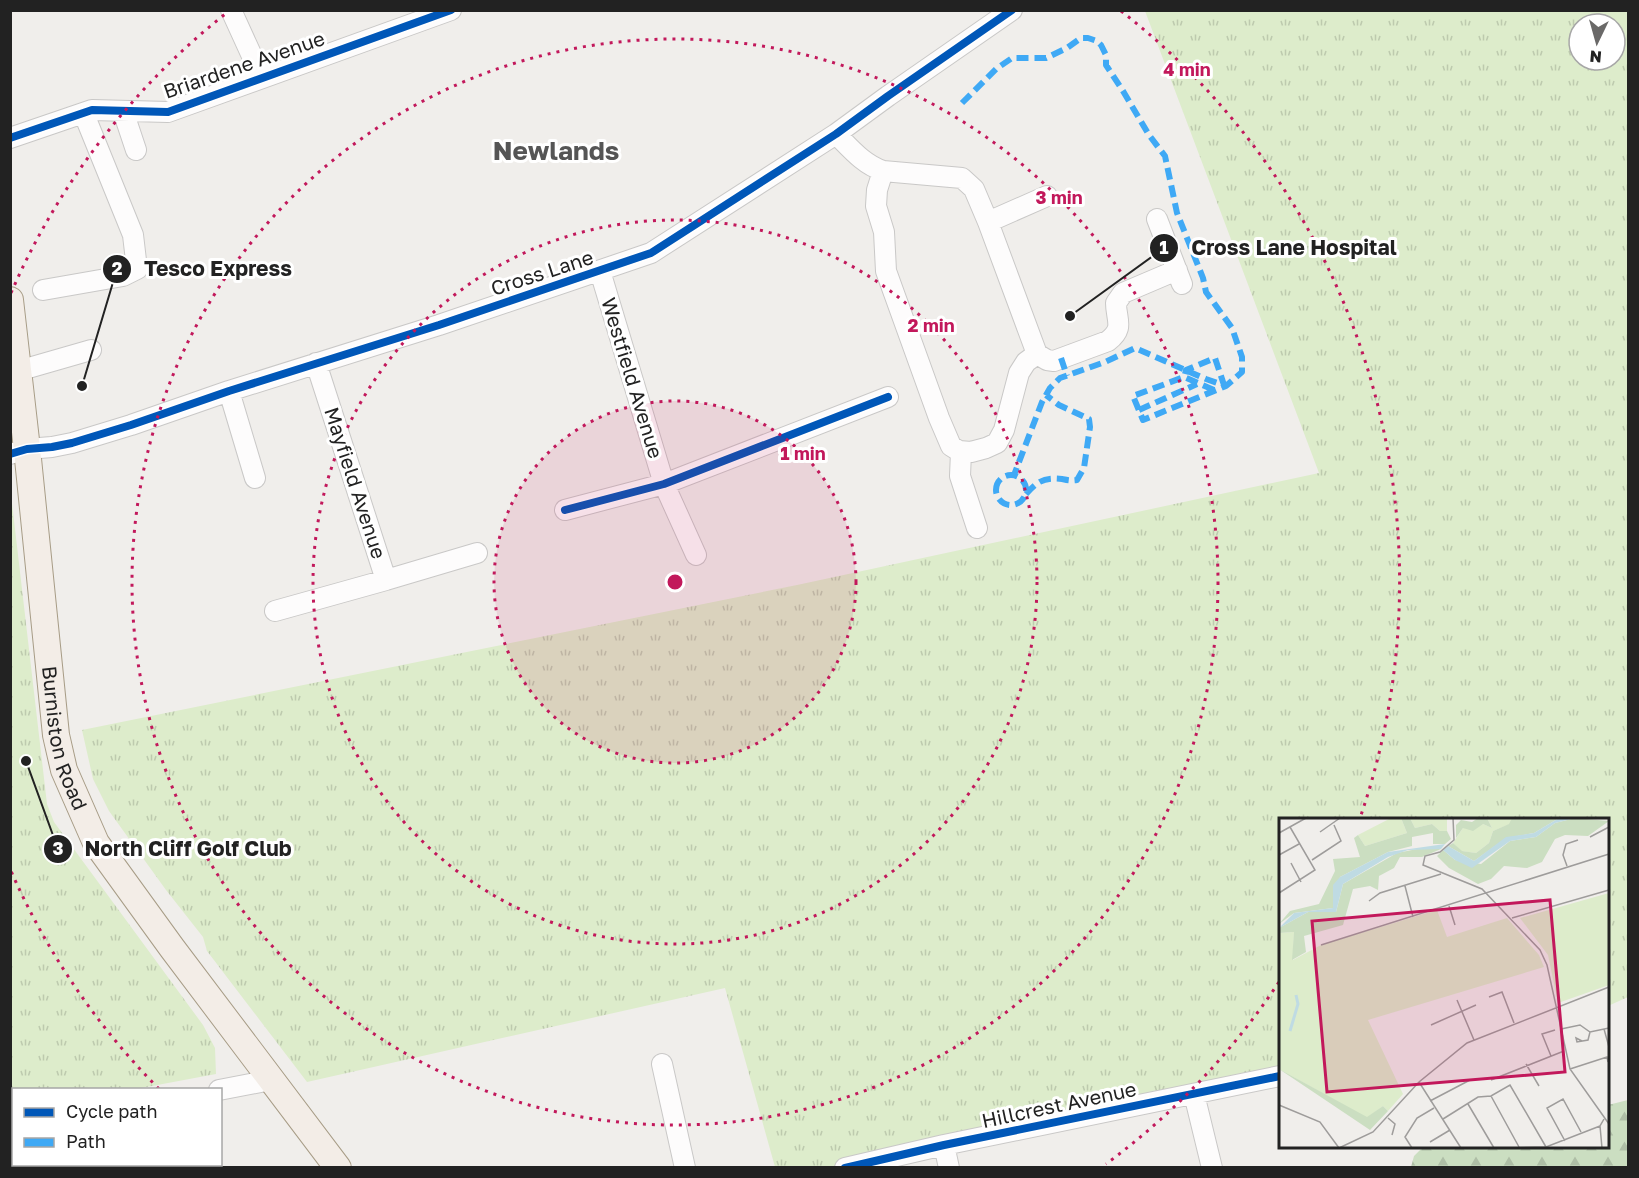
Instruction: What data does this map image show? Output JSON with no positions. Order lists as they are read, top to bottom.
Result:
{
  "streets": {
    "main road": ["Burniston Road"],
    "street": [
      "Briardene Avenue",
      "Cross Lane",
      "Westfield Avenue",
      "Mayfield Avenue",
      "Hillcrest Avenue"
    ]
  },
  "crossings": [
    ["Cross Lane", "Westfield Avenue"],
    ["Cross Lane", "Mayfield Avenue"],
    ["Cross Lane", "Burniston Road"]
  ],
  "districts": ["Newlands"],
  "places": ["Cross Lane Hospital", "Tesco Express", "North Cliff Golf Club"],
  "legend": ["Cycle path", "Path"],
  "north": "bottom",
  "rings": [
    "4 min",
    "3 min",
    "2 min",
    "1 min"
  ]
}
